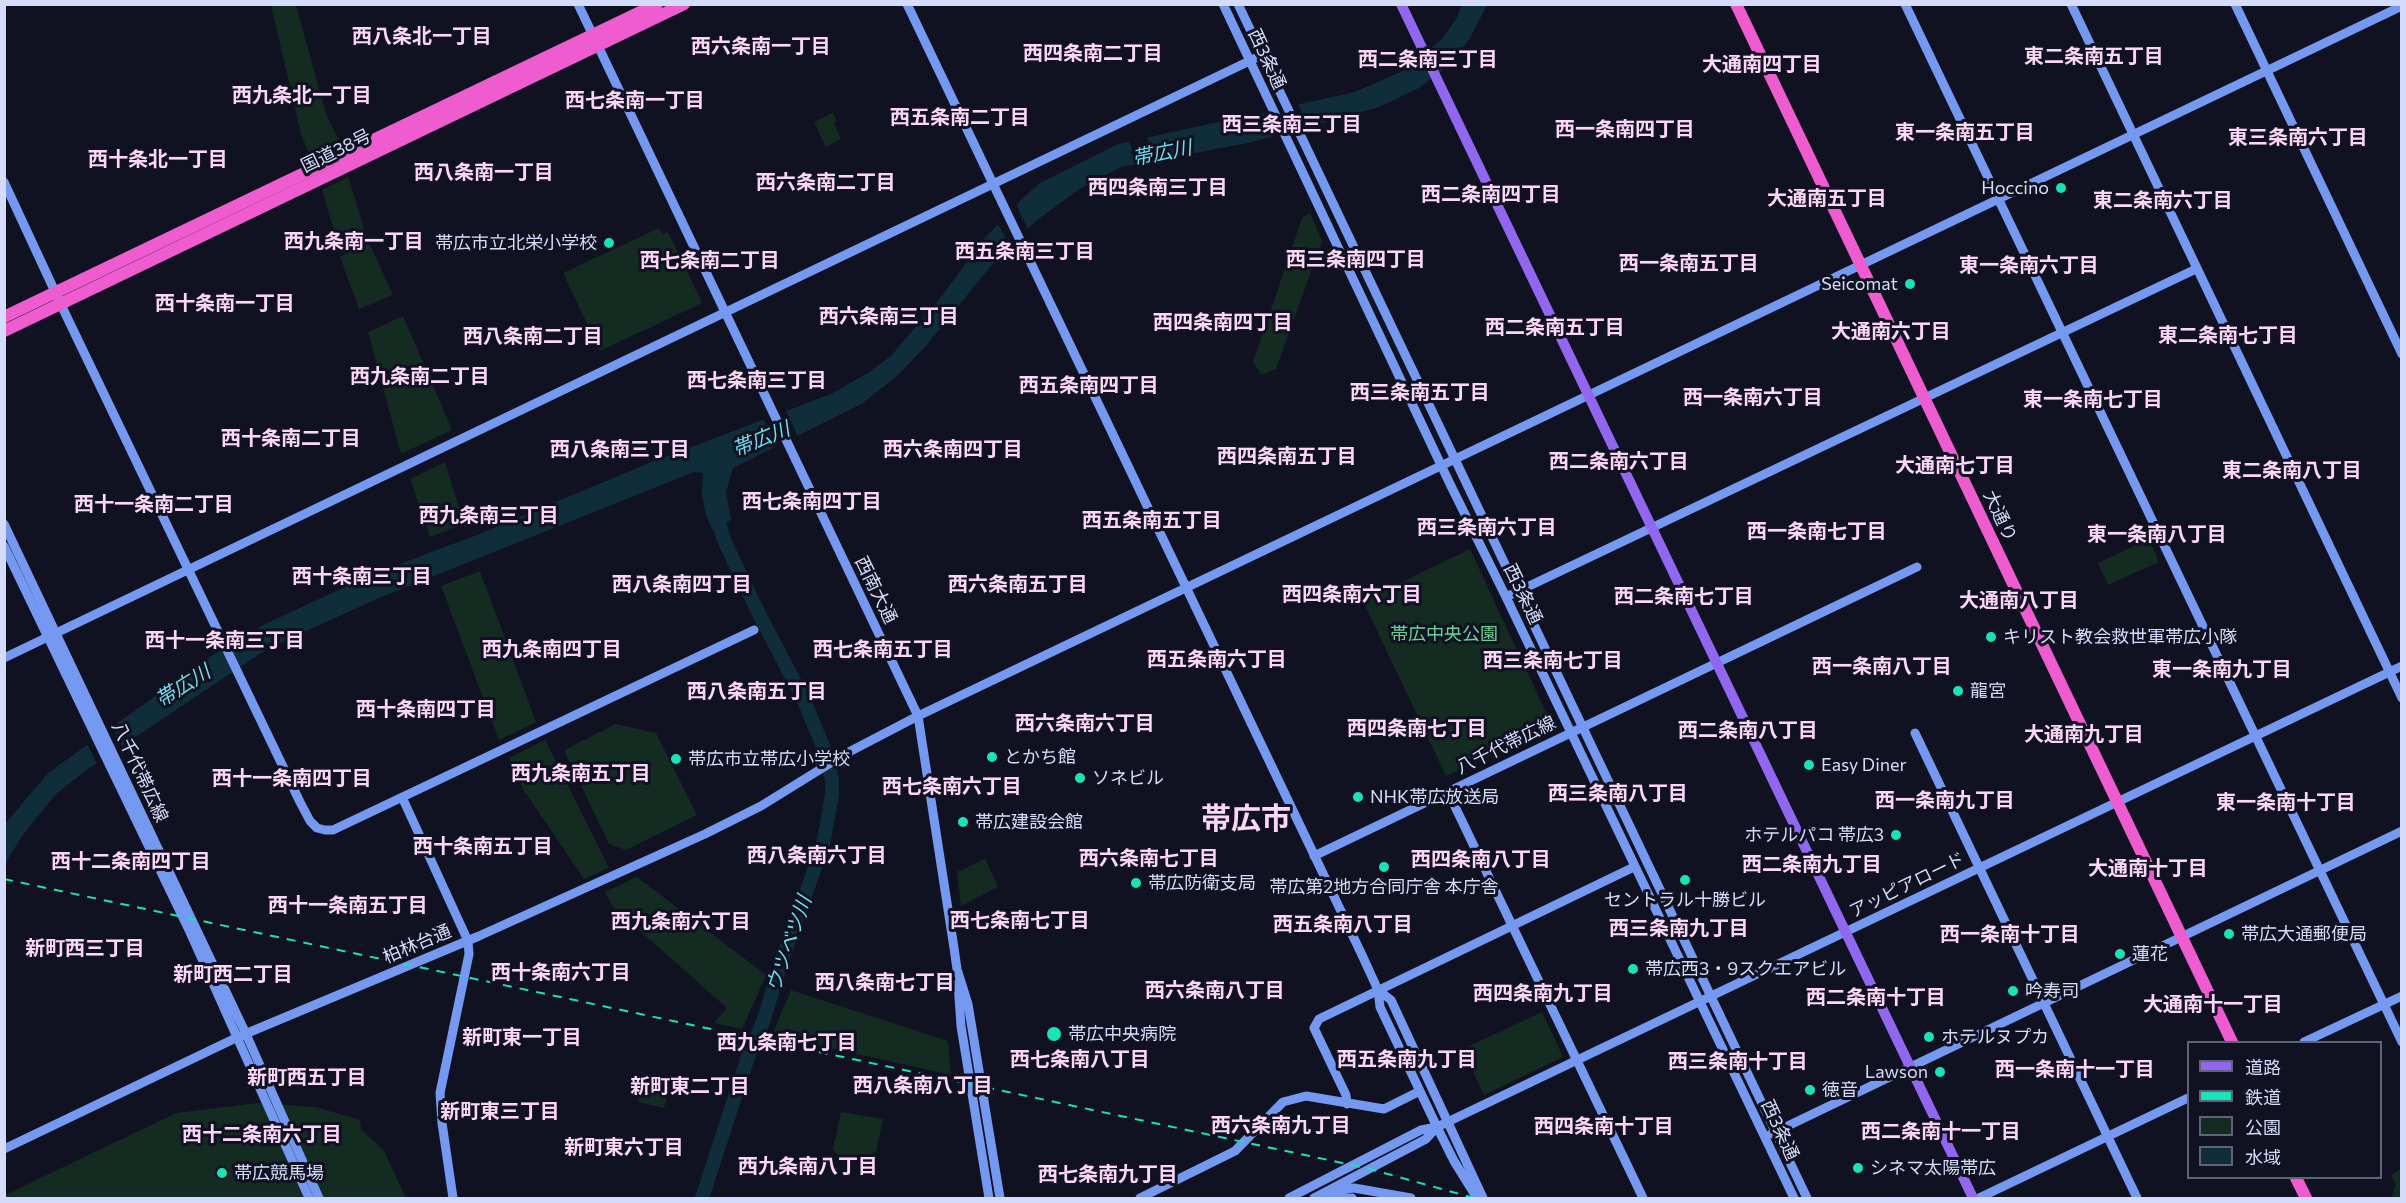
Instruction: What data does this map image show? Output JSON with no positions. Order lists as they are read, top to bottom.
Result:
{
  "streets": {
    "highway": ["国道38号", "大通り"],
    "street": [
      "西3条通",
      "西南大通",
      "八千代帯広線",
      "アッピアロード",
      "柏林台通"
    ]
  },
  "crossings": [
    ["西3条通", "八千代帯広線"],
    ["西3条通", "アッピアロード"],
    ["西3条通", "柏林台通"],
    ["国道38号", "西南大通"],
    ["大通り", "アッピアロード"],
    ["大通り", "柏林台通"],
    ["西南大通", "柏林台通"],
    ["八千代帯広線", "柏林台通"]
  ],
  "districts": [
    "西八条北一丁目",
    "西六条南一丁目",
    "西四条南二丁目",
    "東二条南五丁目",
    "西二条南三丁目",
    "大通南四丁目",
    "西九条北一丁目",
    "西七条南一丁目",
    "西五条南二丁目",
    "西三条南三丁目",
    "西一条南四丁目",
    "東一条南五丁目",
    "東三条南六丁目",
    "西十条北一丁目",
    "西八条南一丁目",
    "西六条南二丁目",
    "西四条南三丁目",
    "西二条南四丁目",
    "大通南五丁目",
    "東二条南六丁目",
    "西九条南一丁目",
    "西五条南三丁目",
    "西三条南四丁目",
    "西七条南二丁目",
    "西一条南五丁目",
    "東一条南六丁目",
    "西十条南一丁目",
    "西六条南三丁目",
    "西四条南四丁目",
    "西二条南五丁目",
    "大通南六丁目",
    "東二条南七丁目",
    "西八条南二丁目",
    "西九条南二丁目",
    "西七条南三丁目",
    "西五条南四丁目",
    "西三条南五丁目",
    "西一条南六丁目",
    "東一条南七丁目",
    "西十条南二丁目",
    "西八条南三丁目",
    "西六条南四丁目",
    "西四条南五丁目",
    "西二条南六丁目",
    "大通南七丁目",
    "東二条南八丁目",
    "西七条南四丁目",
    "西十一条南二丁目",
    "西九条南三丁目",
    "西五条南五丁目",
    "西三条南六丁目",
    "西一条南七丁目",
    "東一条南八丁目",
    "西十条南三丁目",
    "西八条南四丁目",
    "西六条南五丁目",
    "西四条南六丁目",
    "西二条南七丁目",
    "大通南八丁目",
    "西十一条南三丁目",
    "西九条南四丁目",
    "西七条南五丁目",
    "西五条南六丁目",
    "西三条南七丁目",
    "西一条南八丁目",
    "東一条南九丁目",
    "西八条南五丁目",
    "西十条南四丁目",
    "西六条南六丁目",
    "西四条南七丁目",
    "西二条南八丁目",
    "大通南九丁目",
    "西九条南五丁目",
    "西十一条南四丁目",
    "西七条南六丁目",
    "西三条南八丁目",
    "西一条南九丁目",
    "東一条南十丁目",
    "帯広市",
    "西十条南五丁目",
    "西八条南六丁目",
    "西六条南七丁目",
    "西四条南八丁目",
    "西十二条南四丁目",
    "西二条南九丁目",
    "大通南十丁目",
    "西十一条南五丁目",
    "西七条南七丁目",
    "西九条南六丁目",
    "西五条南八丁目",
    "西三条南九丁目",
    "西一条南十丁目",
    "新町西三丁目",
    "西十条南六丁目",
    "新町西二丁目",
    "西八条南七丁目",
    "西六条南八丁目",
    "西四条南九丁目",
    "西二条南十丁目",
    "大通南十一丁目",
    "新町東一丁目",
    "西九条南七丁目",
    "西七条南八丁目",
    "西五条南九丁目",
    "西三条南十丁目",
    "西一条南十一丁目",
    "新町西五丁目",
    "西八条南八丁目",
    "新町東二丁目",
    "新町東三丁目",
    "西六条南九丁目",
    "西四条南十丁目",
    "西二条南十一丁目",
    "西十二条南六丁目",
    "新町東六丁目",
    "西九条南八丁目",
    "西七条南九丁目"
  ],
  "water": ["帯広川", "ウツベツ川"],
  "parks": ["帯広中央公園"],
  "places": [
    "Hoccino",
    "帯広市立北栄小学校",
    "Seicomat",
    "キリスト教会救世軍帯広小隊",
    "龍宮",
    "とかち館",
    "帯広市立帯広小学校",
    "Easy Diner",
    "ソネビル",
    "NHK帯広放送局",
    "帯広建設会館",
    "ホテルパコ 帯広3",
    "帯広第2地方合同庁舎 本庁舎",
    "セントラル十勝ビル",
    "帯広防衛支局",
    "帯広大通郵便局",
    "蓮花",
    "帯広西3・9スクエアビル",
    "吟寿司",
    "帯広中央病院",
    "ホテルヌプカ",
    "Lawson",
    "徳音",
    "シネマ太陽帯広",
    "帯広競馬場"
  ],
  "legend": [
    "道路",
    "鉄道",
    "公園",
    "水域"
  ]
}
